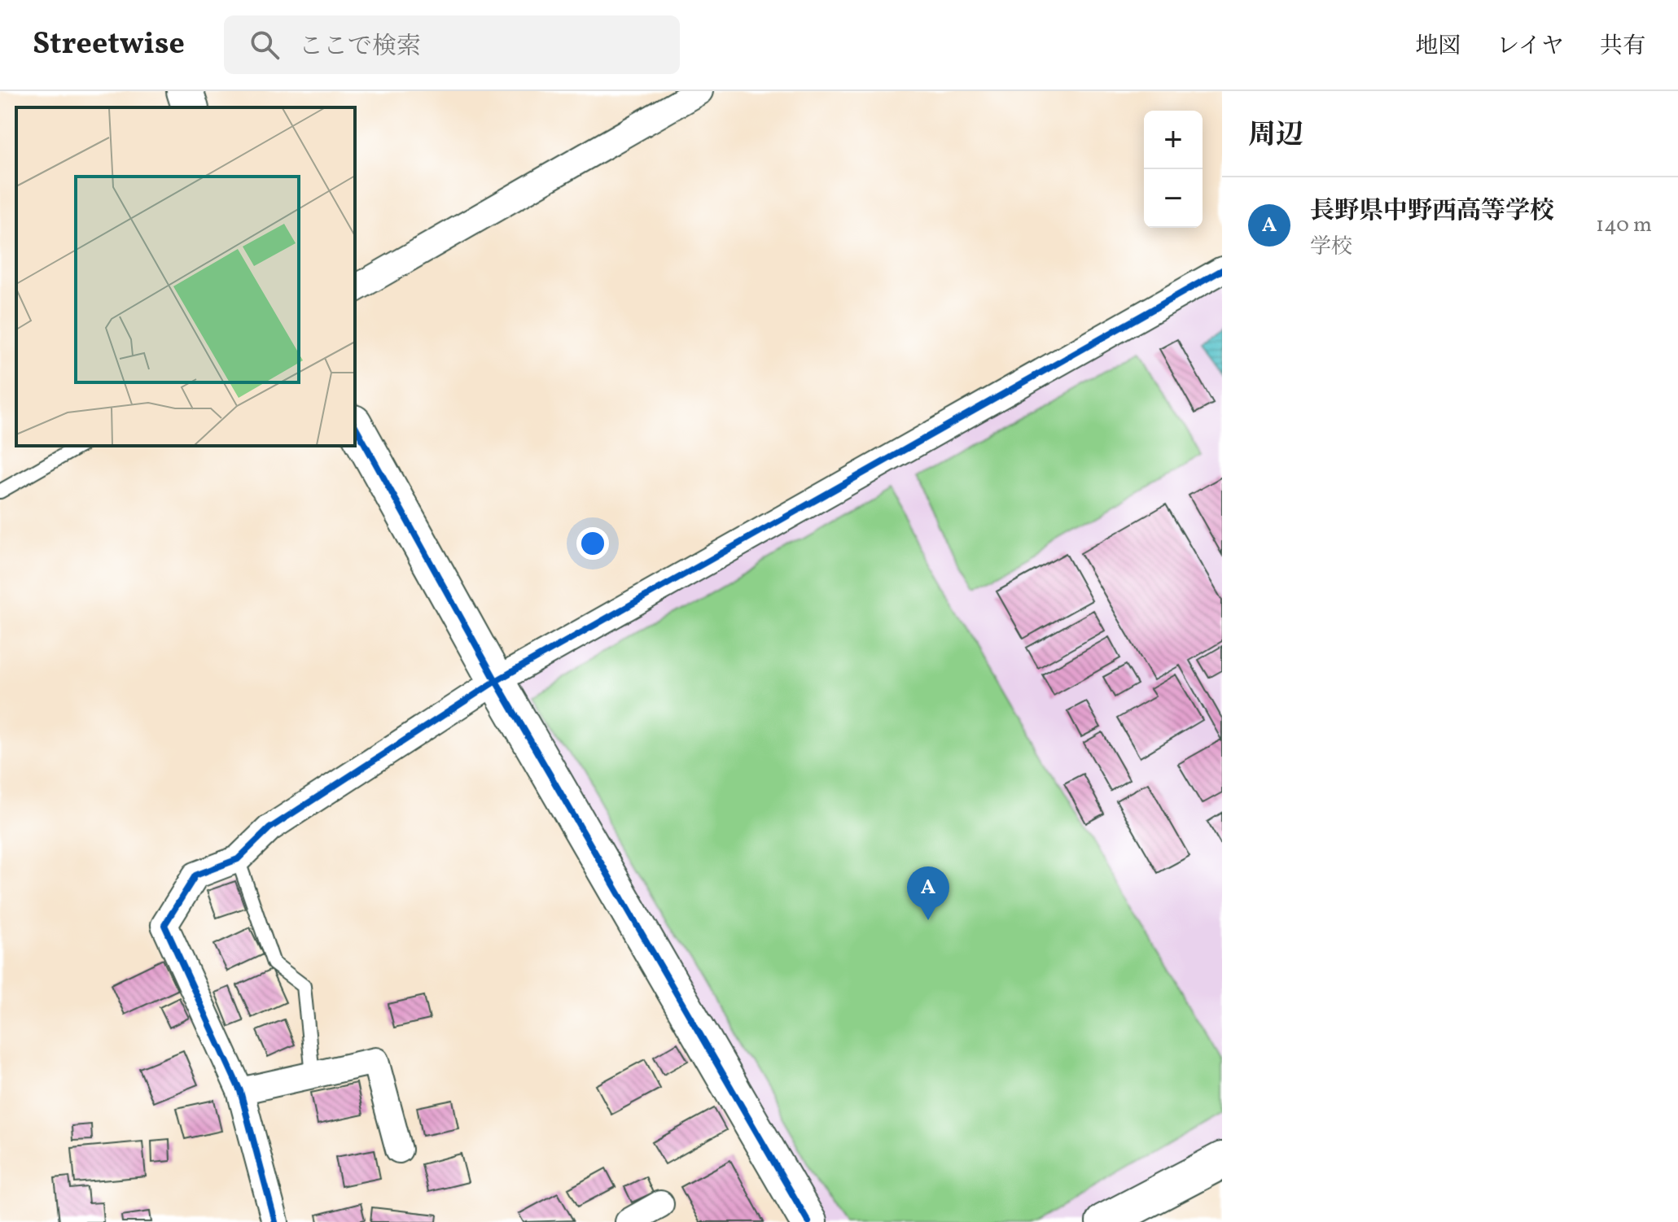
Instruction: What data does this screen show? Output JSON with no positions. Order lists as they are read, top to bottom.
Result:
{
  "page": {
    "header": "Streetwise",
    "search": "ここで検索",
    "nav": ["地図", "レイヤ", "共有"],
    "heading": "周辺",
    "map_buttons": ["+", "−"],
    "list": [
      {
        "mark": "A",
        "name": "長野県中野西高等学校",
        "note": "学校",
        "value": "140 m"
      }
    ],
    "pins": "A"
  }
}
